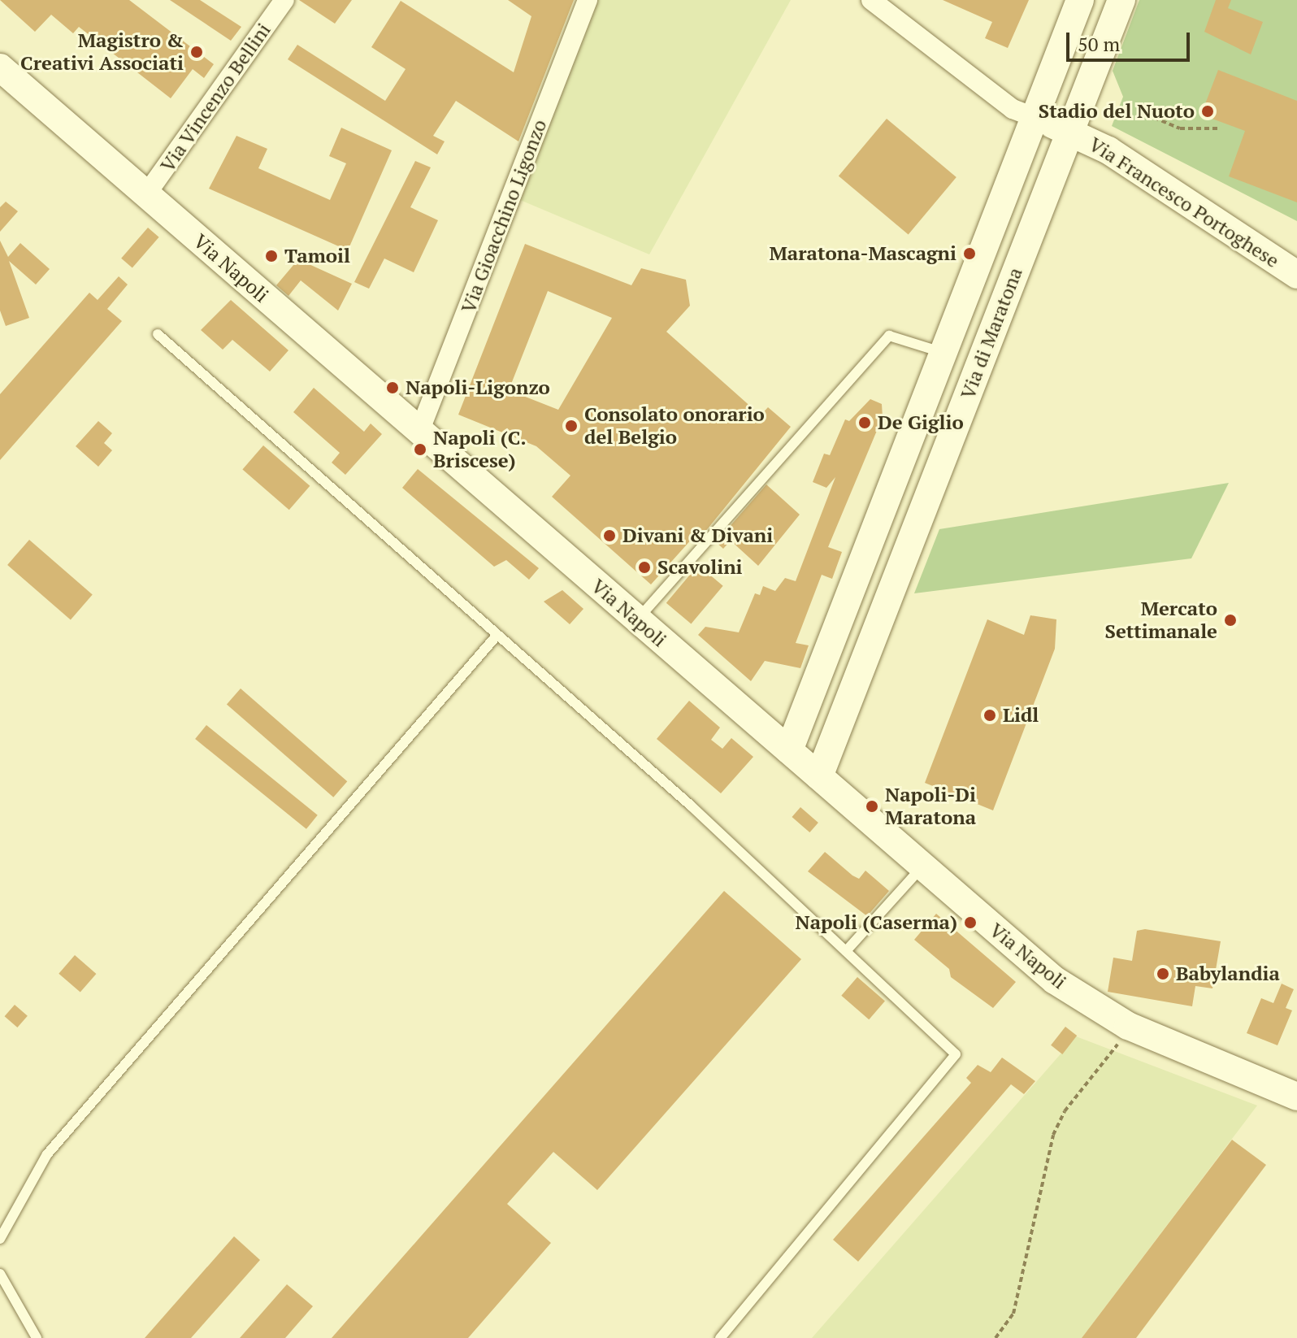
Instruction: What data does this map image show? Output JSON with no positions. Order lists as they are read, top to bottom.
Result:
{
  "streets": {
    "main road": ["Via Francesco Portoghese", "Via Napoli", "Via di Maratona"],
    "street": ["Via Vincenzo Bellini", "Via Gioacchino Ligonzo"]
  },
  "crossings": [
    ["Via Vincenzo Bellini", "Via Napoli"],
    ["Via Francesco Portoghese", "Via di Maratona"],
    ["Via Gioacchino Ligonzo", "Via Napoli"],
    ["Via Napoli", "Via di Maratona"]
  ],
  "places": [
    "Magistro & Creativi Associati",
    "Stadio del Nuoto",
    "Maratona-Mascagni",
    "Tamoil",
    "Napoli-Ligonzo",
    "De Giglio",
    "Consolato onorario del Belgio",
    "Napoli (C. Briscese)",
    "Divani & Divani",
    "Scavolini",
    "Mercato Settimanale",
    "Lidl",
    "Napoli-Di Maratona",
    "Napoli (Caserma)",
    "Babylandia"
  ],
  "scale_bar": "50 m"
}
